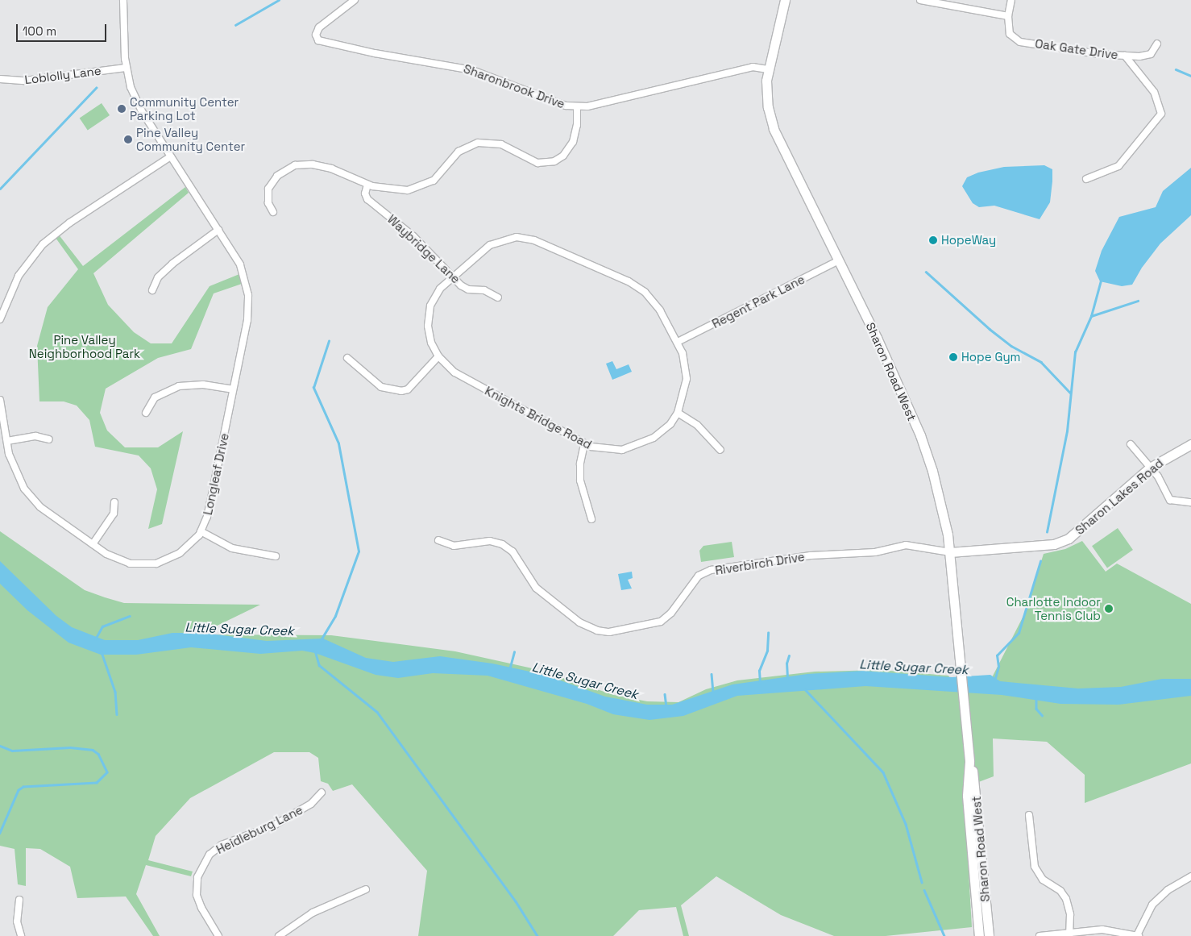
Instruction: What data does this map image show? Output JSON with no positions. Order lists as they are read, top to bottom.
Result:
{
  "streets": {
    "main road": ["Sharon Road West", "Sharon Lakes Road"],
    "street": [
      "Oak Gate Drive",
      "Loblolly Lane",
      "Sharonbrook Drive",
      "Waybridge Lane",
      "Regent Park Lane",
      "Knights Bridge Road",
      "Longleaf Drive",
      "Riverbirch Drive",
      "Heidleburg Lane"
    ]
  },
  "crossings": [
    ["Loblolly Lane", "Longleaf Drive"],
    ["Sharonbrook Drive", "Sharon Road West"],
    ["Waybridge Lane", "Knights Bridge Road"],
    ["Regent Park Lane", "Sharon Road West"],
    ["Regent Park Lane", "Knights Bridge Road"],
    ["Sharon Road West", "Sharon Lakes Road"],
    ["Sharon Road West", "Riverbirch Drive"],
    ["Sharon Lakes Road", "Riverbirch Drive"]
  ],
  "water": ["Little Sugar Creek"],
  "parks": ["Pine Valley Neighborhood Park"],
  "places": [
    "Community Center Parking Lot",
    "Pine Valley Community Center",
    "HopeWay",
    "Hope Gym",
    "Charlotte Indoor Tennis Club"
  ],
  "scale_bar": "100 m"
}
